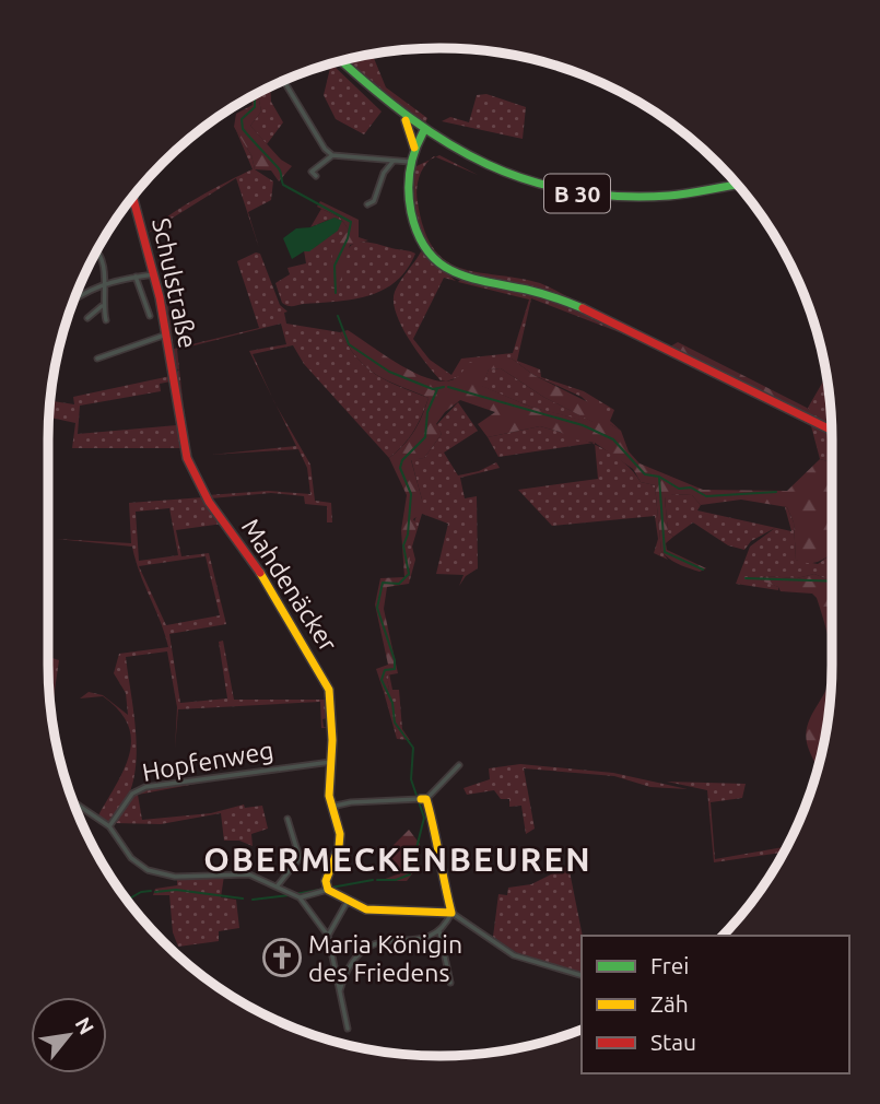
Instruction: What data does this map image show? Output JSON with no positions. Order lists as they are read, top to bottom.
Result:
{
  "streets": {
    "street": [
      "B 30",
      "Schulstraße",
      "Mahdenäcker",
      "Hopfenweg"
    ]
  },
  "crossings": [
    ["Schulstraße", "Mahdenäcker"],
    ["Mahdenäcker", "Hopfenweg"]
  ],
  "districts": ["OBERMECKENBEUREN"],
  "places": {
    "church": ["Maria Königin des Friedens"]
  },
  "legend": ["Frei", "Zäh", "Stau"],
  "north": "top right"
}
